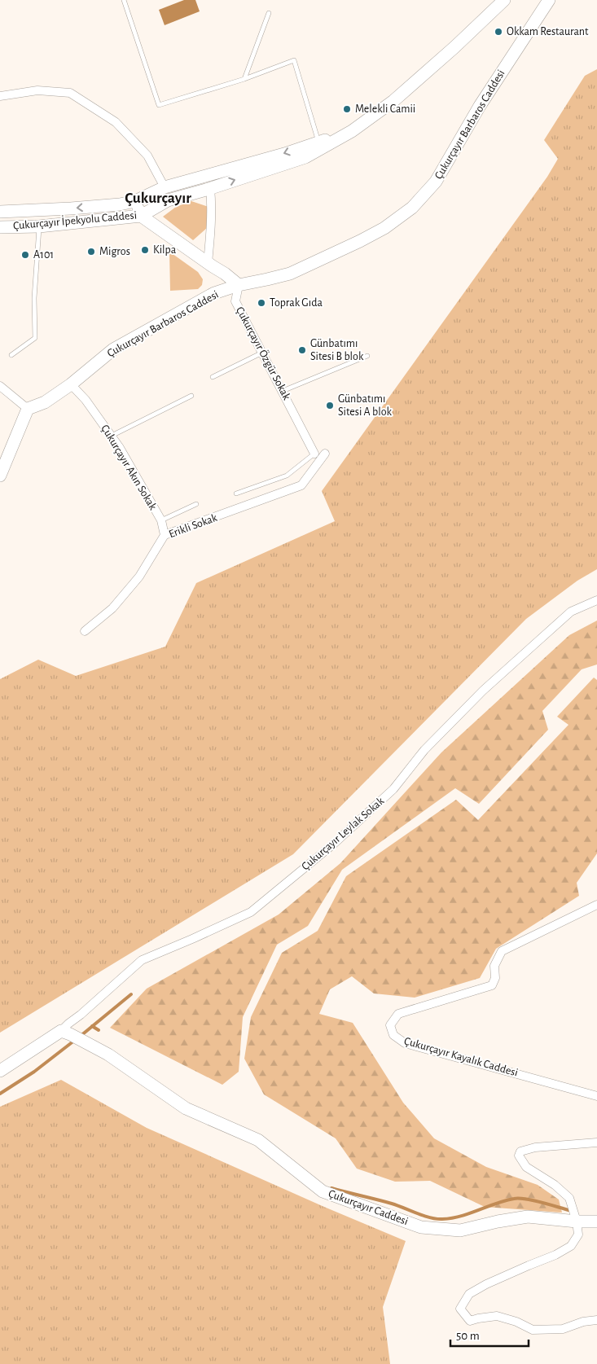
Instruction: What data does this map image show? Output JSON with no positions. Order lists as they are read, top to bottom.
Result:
{
  "streets": {
    "street": [
      "Çukurçayır Barbaros Caddesi",
      "Çukurçayır İpekyolu Caddesi",
      "Çukurçayır Özgür Sokak",
      "Çukurçayır Akın Sokak",
      "Erikli Sokak",
      "Çukurçayır Leylak Sokak",
      "Çukurçayır Kayalık Caddesi",
      "Çukurçayır Caddesi"
    ]
  },
  "crossings": [
    ["Çukurçayır Barbaros Caddesi", "Çukurçayır Özgür Sokak"],
    ["Çukurçayır Barbaros Caddesi", "Çukurçayır Akın Sokak"],
    ["Çukurçayır Akın Sokak", "Erikli Sokak"],
    ["Çukurçayır Leylak Sokak", "Çukurçayır Caddesi"]
  ],
  "districts": ["Çukurçayır"],
  "places": [
    "Okkam Restaurant",
    "Melekli Camii",
    "Kilpa",
    "Migros",
    "A101",
    "Toprak Gıda",
    "Günbatımı Sitesi B blok",
    "Günbatımı Sitesi A blok"
  ],
  "scale_bar": "50 m"
}
